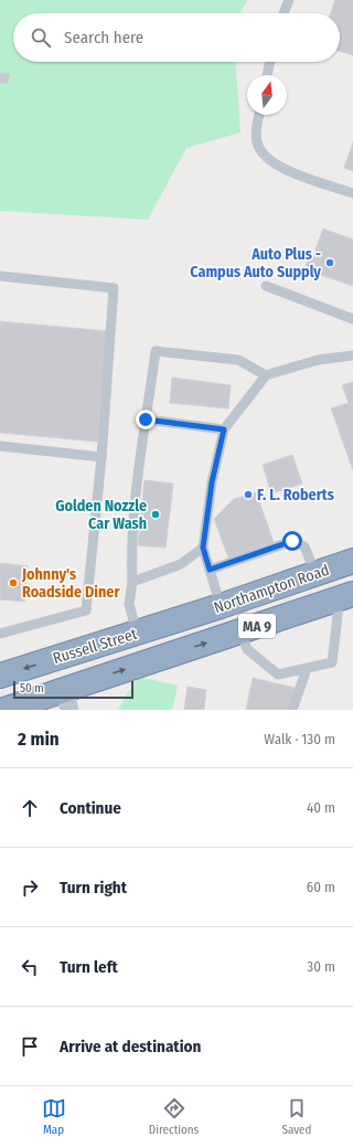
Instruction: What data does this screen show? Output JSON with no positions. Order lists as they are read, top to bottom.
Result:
{
  "streets": {
    "highway": ["Northampton Road", "MA 9", "Russell Street"]
  },
  "crossings": [
    ["Northampton Road", "Russell Street"]
  ],
  "one_way": ["Russell Street"],
  "places": [
    "Auto Plus - Campus Auto Supply",
    "F. L. Roberts",
    "Golden Nozzle Car Wash",
    "Johnny's Roadside Diner"
  ],
  "scale_bar": "50 m",
  "north": "top",
  "page": {
    "search": "Search here",
    "scale": "50 m",
    "heading": ["2 min", "Walk · 130 m"],
    "list": [
      ["Continue", "40 m"],
      ["Turn right", "60 m"],
      ["Turn left", "30 m"],
      "Arrive at destination"
    ],
    "nav": ["Map", "Directions", "Saved"]
  }
}
